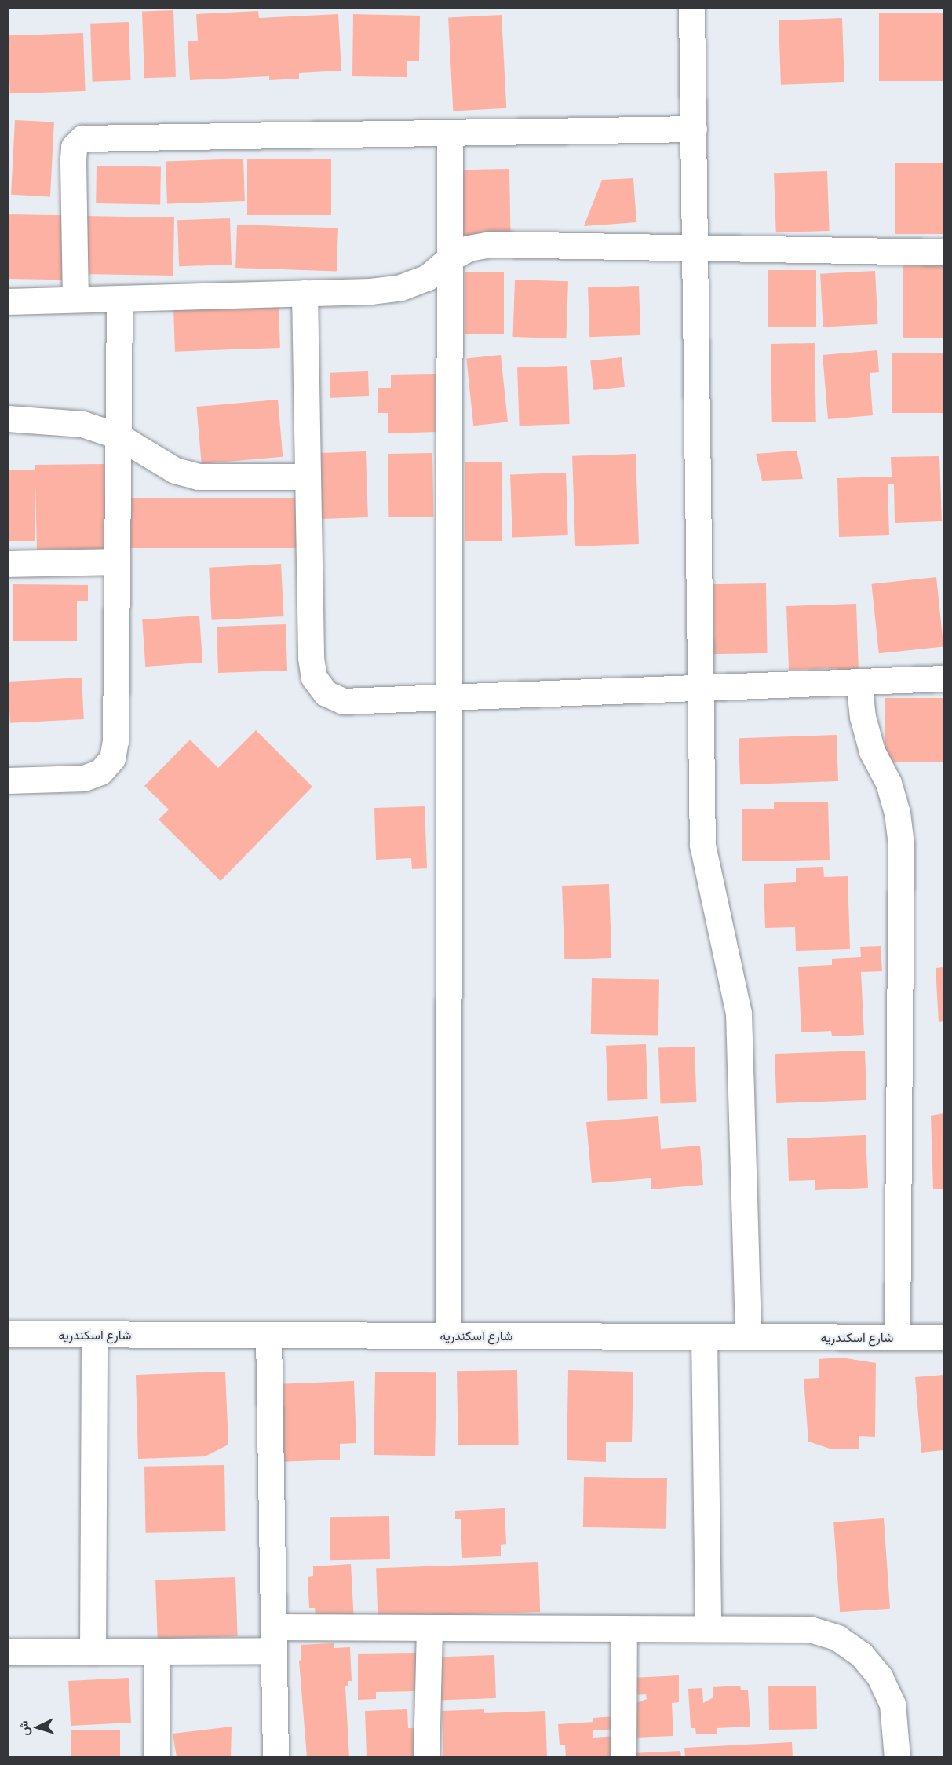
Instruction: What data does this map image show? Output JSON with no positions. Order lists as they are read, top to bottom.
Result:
{
  "streets": {
    "street": ["شارع اسكندريه"]
  },
  "north": "left"
}
